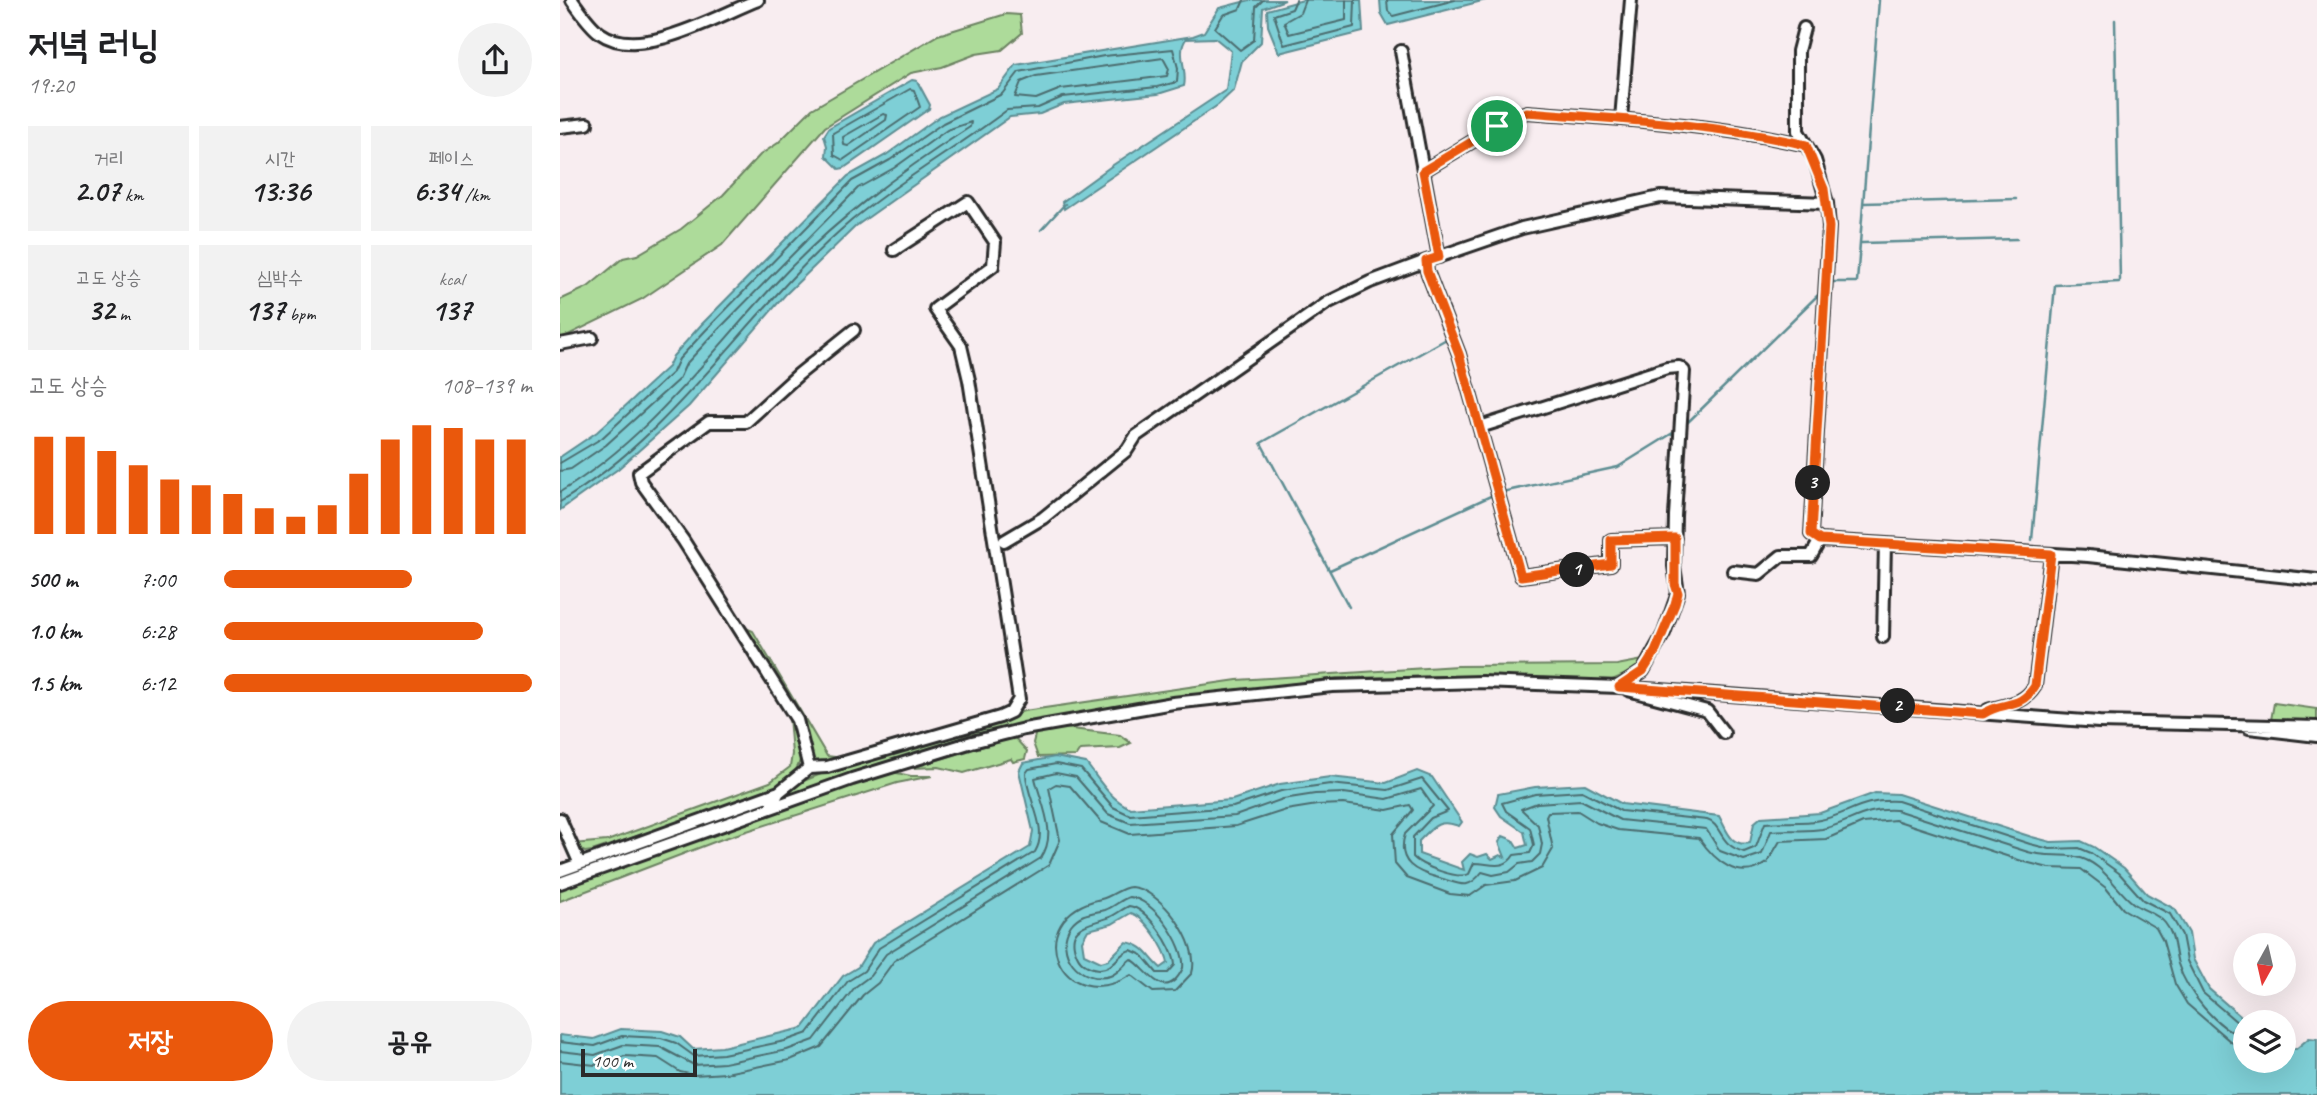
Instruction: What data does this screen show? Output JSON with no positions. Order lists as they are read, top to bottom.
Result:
{
  "scale_bar": "100 m",
  "north": "bottom",
  "page": {
    "heading": ["저녁 러닝", "19:20"],
    "stats": [
      ["거리", "2.07 km"],
      ["시간", "13:36"],
      ["페이스", "6:34 /km"],
      ["고도 상승", "32 m"],
      ["심박수", "137 bpm"],
      ["kcal", "137"]
    ],
    "chart": ["고도 상승", "108–139 m"],
    "pins": ["3", "1", "2"],
    "list": [
      {
        "name": "500 m",
        "note": "7:00"
      },
      {
        "name": "1.0 km",
        "note": "6:28"
      },
      {
        "name": "1.5 km",
        "note": "6:12"
      }
    ],
    "buttons": ["저장", "공유"],
    "scale": "100 m"
  }
}
